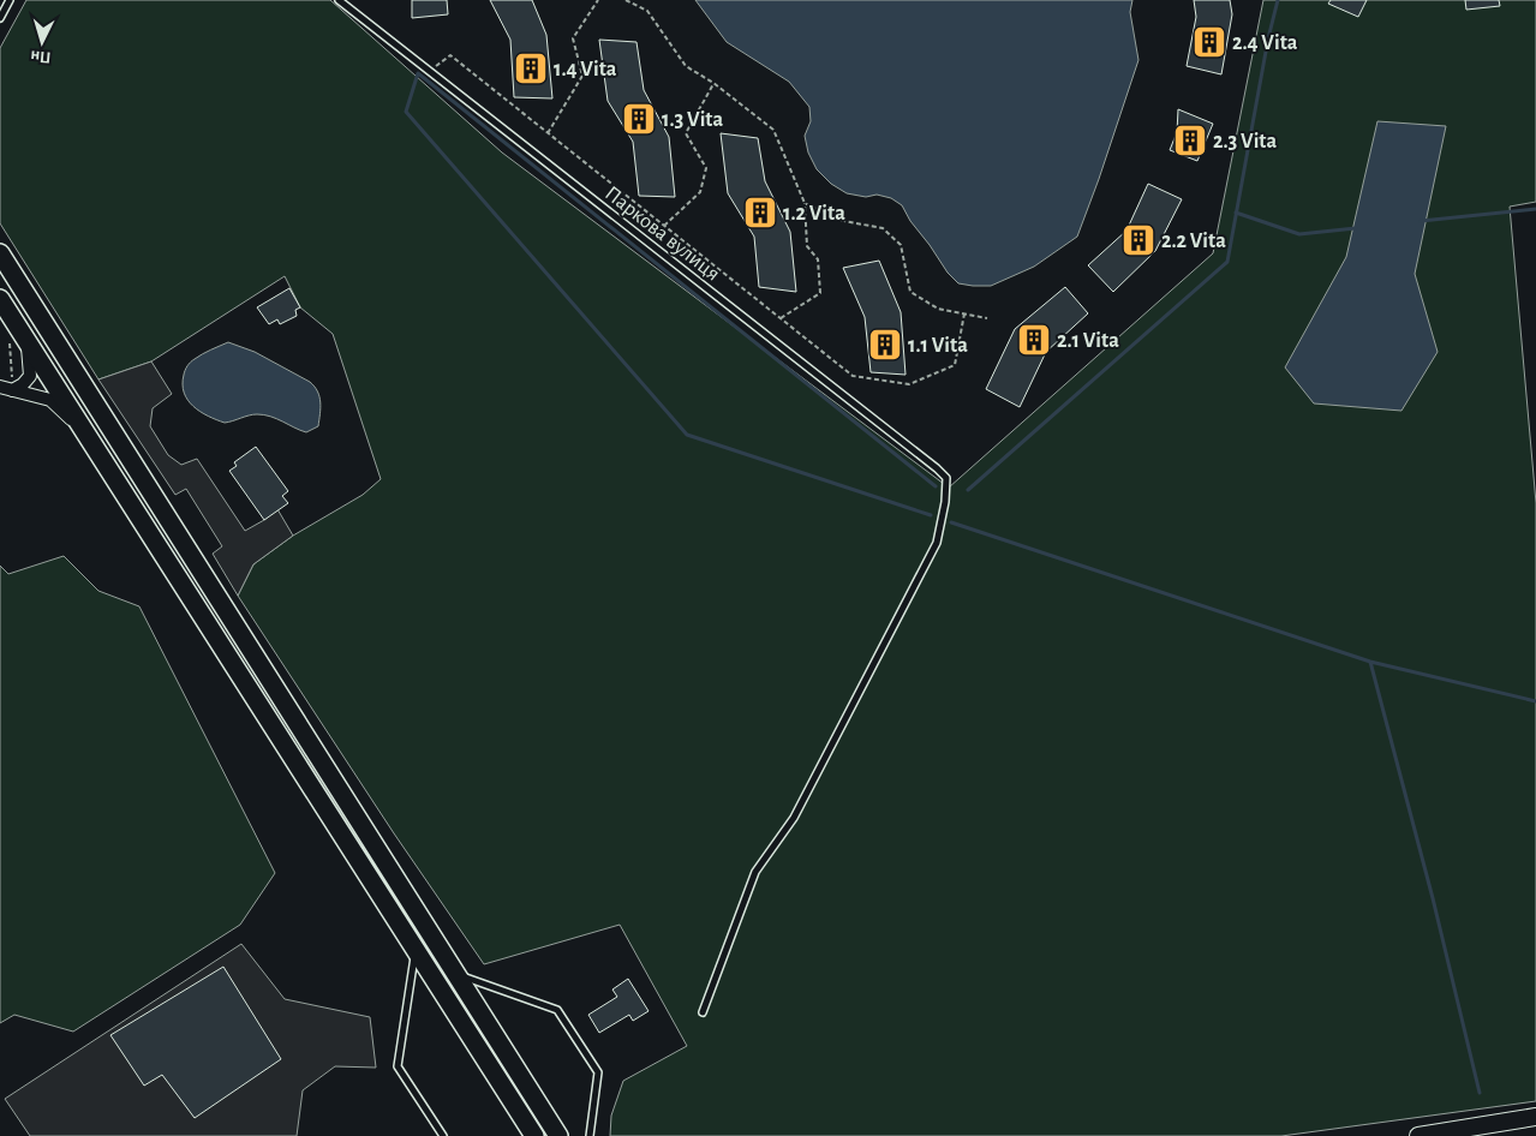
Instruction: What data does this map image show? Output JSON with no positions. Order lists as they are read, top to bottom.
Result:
{
  "streets": {
    "lane": ["Паркова вулиця"]
  },
  "places": {
    "building": [
      "2.4 Vita",
      "1.4 Vita",
      "1.3 Vita",
      "2.3 Vita",
      "1.2 Vita",
      "2.2 Vita",
      "2.1 Vita",
      "1.1 Vita"
    ]
  },
  "north": "bottom"
}
